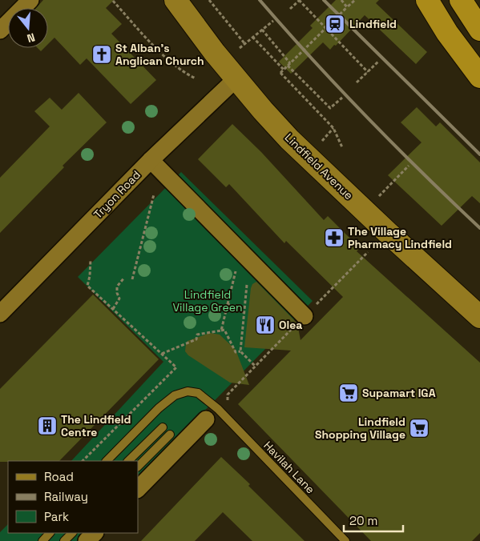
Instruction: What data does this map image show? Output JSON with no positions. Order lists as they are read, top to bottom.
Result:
{
  "streets": {
    "street": ["Lindfield Avenue", "Tryon Road"],
    "lane": ["Havilah Lane"]
  },
  "crossings": [
    ["Lindfield Avenue", "Tryon Road"]
  ],
  "parks": ["Lindfield Village Green"],
  "places": {
    "station": ["Lindfield"],
    "church": ["St Alban's Anglican Church"],
    "pharmacy": ["The Village Pharmacy Lindfield"],
    "restaurant": ["Olea"],
    "supermarket": ["Supamart IGA", "Lindfield Shopping Village"],
    "building": ["The Lindfield Centre"]
  },
  "legend": ["Road", "Railway", "Park"],
  "scale_bar": "20 m",
  "north": "bottom"
}
